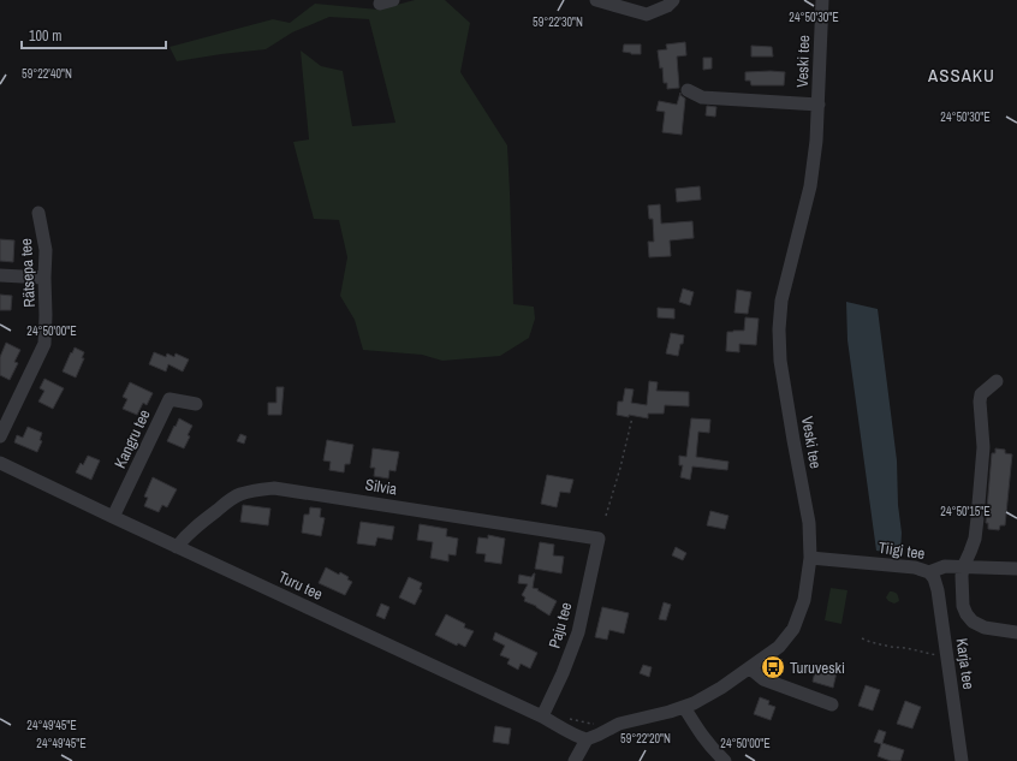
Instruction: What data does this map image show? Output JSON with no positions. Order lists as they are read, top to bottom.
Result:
{
  "streets": {
    "street": [
      "Veski tee",
      "Rätsepa tee",
      "Kangru tee",
      "Silvia",
      "Tiigi tee",
      "Turu tee",
      "Paju tee",
      "Karja tee"
    ]
  },
  "crossings": [
    ["Veski tee", "Tiigi tee"],
    ["Veski tee", "Turu tee"],
    ["Kangru tee", "Turu tee"],
    ["Silvia", "Turu tee"],
    ["Silvia", "Paju tee"],
    ["Tiigi tee", "Karja tee"],
    ["Turu tee", "Paju tee"]
  ],
  "districts": ["ASSAKU"],
  "places": {
    "bus stop": ["Turuveski"]
  },
  "scale_bar": "100 m",
  "coordinates": [
    "24°50'30\"E",
    "59°22'30\"N",
    "59°22'40\"N",
    "24°50'00\"E",
    "24°50'15\"E",
    "24°49'45\"E",
    "59°22'20\"N"
  ]
}
